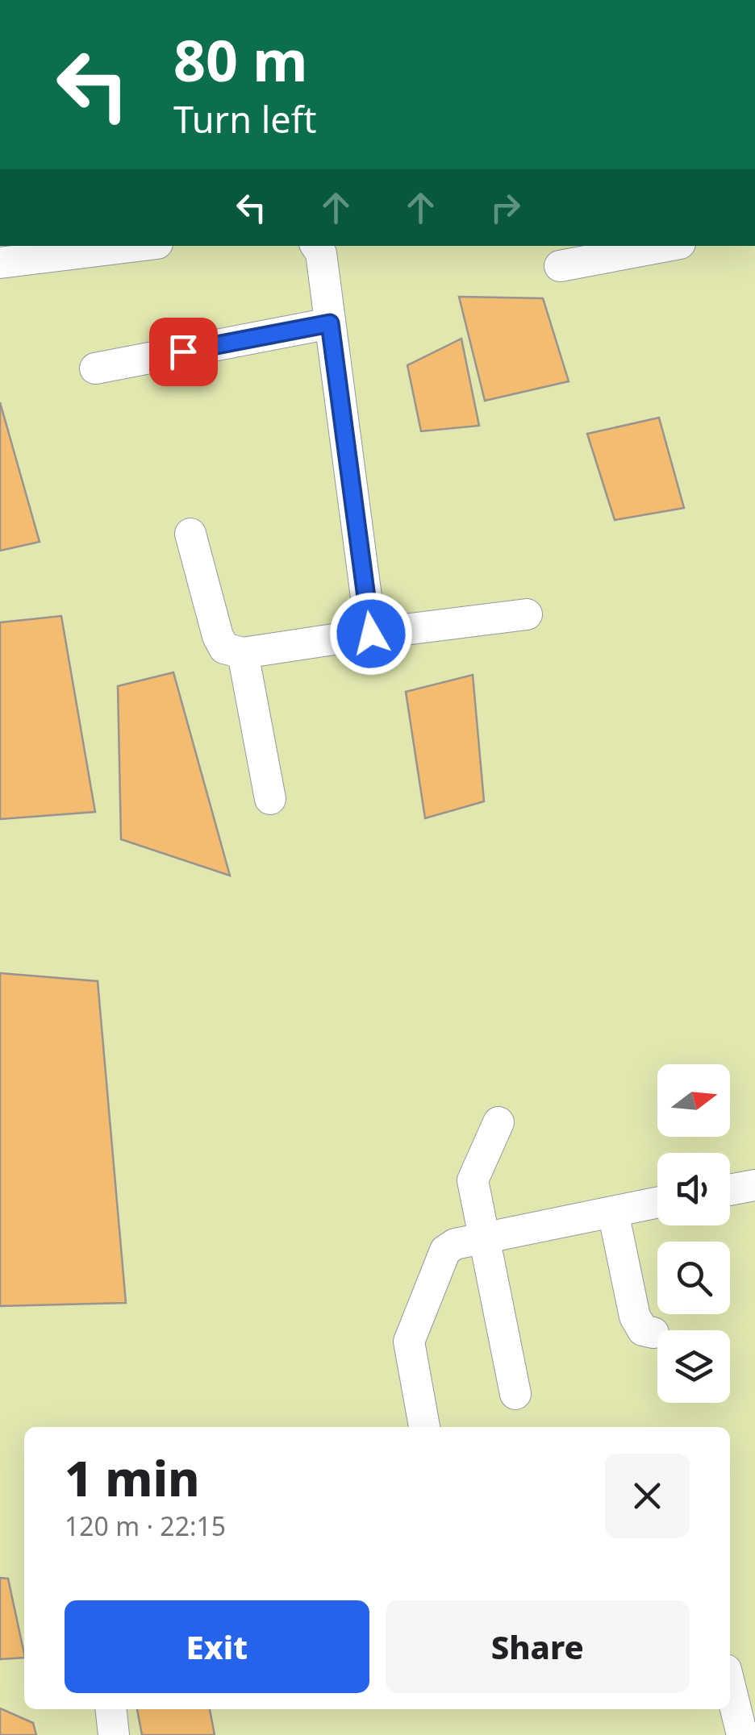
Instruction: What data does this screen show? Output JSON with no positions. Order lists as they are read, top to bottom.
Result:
{
  "north": "right",
  "page": {
    "turn": ["80 m", "Turn left"],
    "heading": ["1 min", "120 m · 22:15"],
    "buttons": ["Exit", "Share"]
  }
}
